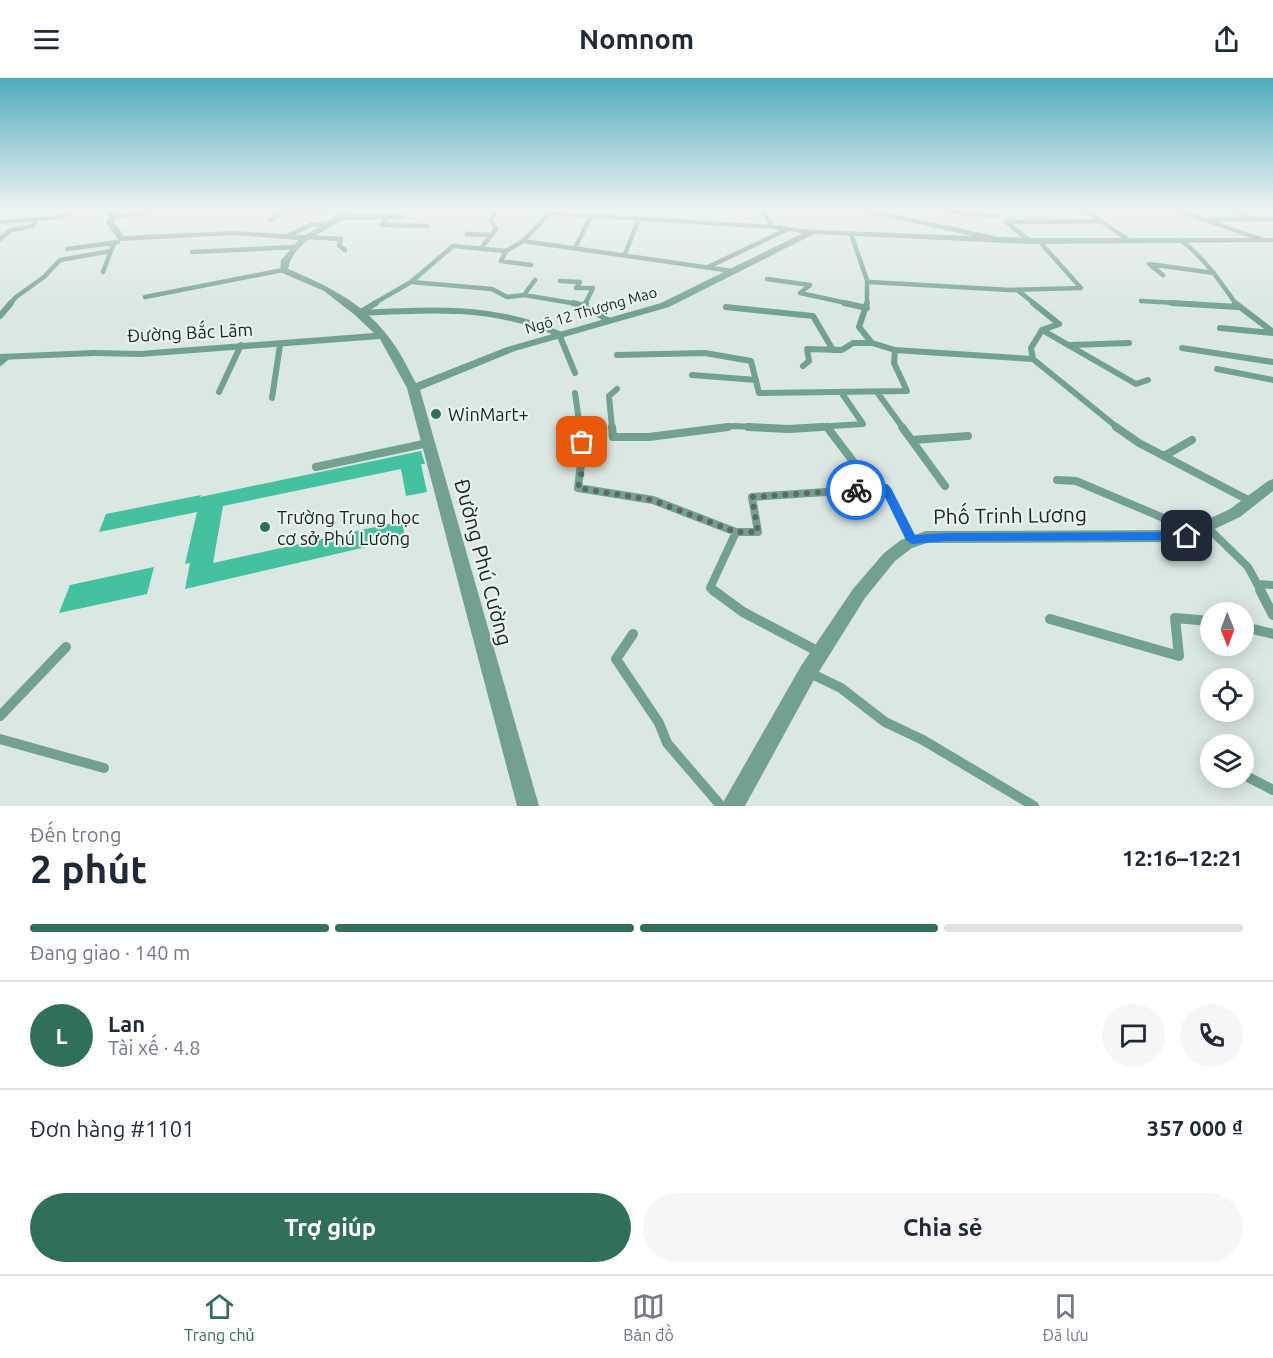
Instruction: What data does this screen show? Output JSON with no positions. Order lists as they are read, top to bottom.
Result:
{
  "streets": {
    "street": [
      "Ngõ 12 Thượng Mao",
      "Đường Bắc Lãm",
      "Phố Trinh Lương",
      "Đường Phú Cường"
    ]
  },
  "crossings": [
    ["Ngõ 12 Thượng Mao", "Đường Phú Cường"],
    ["Đường Bắc Lãm", "Đường Phú Cường"]
  ],
  "places": ["WinMart+", "Trường Trung học cơ sở Phú Lương"],
  "north": "bottom",
  "page": {
    "header": "Nomnom",
    "heading": ["2 phút", "Đến trong", "12:16–12:21"],
    "panel": [
      "Lan",
      "Tài xế · 4.8",
      "Đơn hàng #1101",
      "357 000 ₫"
    ],
    "bar": "Đang giao · 140 m",
    "round": "L",
    "buttons": ["Trợ giúp", "Chia sẻ"],
    "tabs": ["Trang chủ", "Bản đồ", "Đã lưu"]
  }
}
